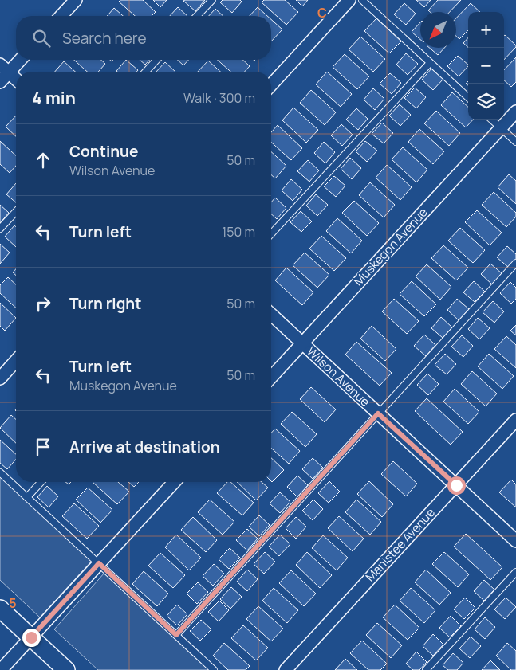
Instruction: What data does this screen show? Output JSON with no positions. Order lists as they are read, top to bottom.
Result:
{
  "streets": {
    "street": ["Muskegon Avenue", "Wilson Avenue", "Manistee Avenue"]
  },
  "crossings": [
    ["Muskegon Avenue", "Wilson Avenue"],
    ["Wilson Avenue", "Manistee Avenue"]
  ],
  "north": "bottom left",
  "page": {
    "map_buttons": ["+", "−"],
    "search": "Search here",
    "heading": ["4 min", "Walk · 300 m"],
    "list": [
      ["Continue", "Wilson Avenue", "50 m"],
      ["Turn left", "150 m"],
      ["Turn right", "50 m"],
      ["Turn left", "Muskegon Avenue", "50 m"],
      "Arrive at destination"
    ]
  },
  "grid": {
    "columns": ["C"],
    "rows": ["5"]
  }
}
